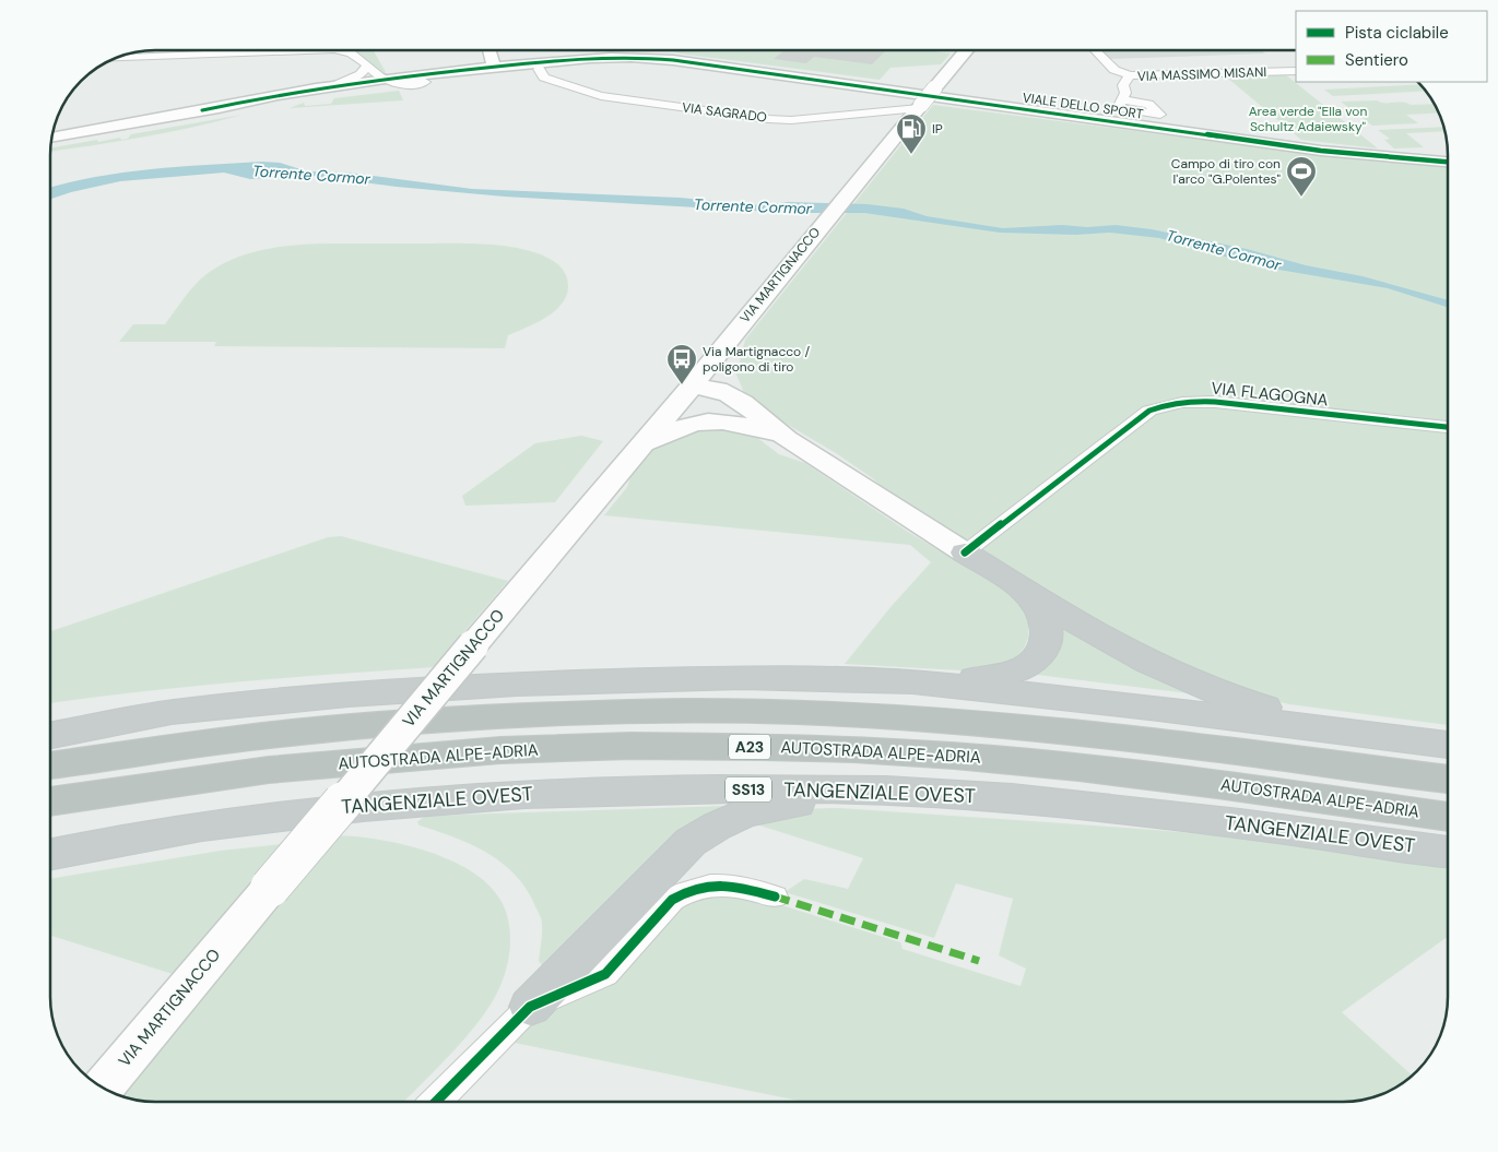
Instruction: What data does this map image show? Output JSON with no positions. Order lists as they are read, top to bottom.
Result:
{
  "streets": {
    "highway": [
      "A23",
      "AUTOSTRADA ALPE-ADRIA",
      "SS13",
      "TANGENZIALE OVEST"
    ],
    "main road": ["VIA MARTIGNACCO"],
    "street": [
      "VIA MASSIMO MISANI",
      "VIALE DELLO SPORT",
      "VIA SAGRADO",
      "VIA FLAGOGNA"
    ]
  },
  "crossings": [
    ["VIALE DELLO SPORT", "VIA SAGRADO"],
    ["VIA SAGRADO", "VIA MARTIGNACCO"],
    ["VIA MARTIGNACCO", "VIA FLAGOGNA"]
  ],
  "water": ["Torrente Cormor"],
  "parks": ["Area verde \"Ella von Schultz Adaiewsky\""],
  "places": {
    "fuel station": ["IP"],
    "sports": ["Campo di tiro con l'arco \"G.Polentes\""],
    "bus stop": ["Via Martignacco / poligono di tiro"]
  },
  "legend": ["Pista ciclabile", "Sentiero"]
}
